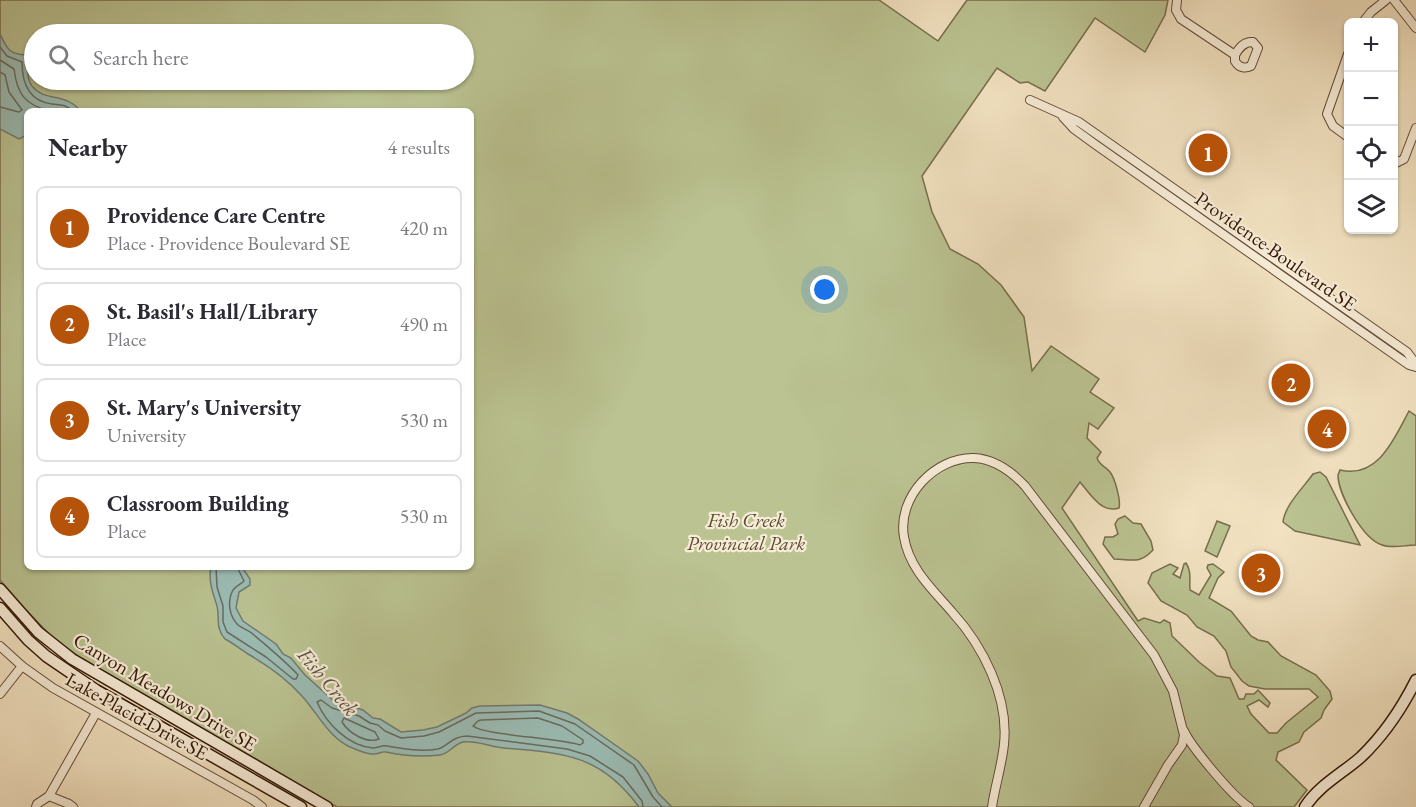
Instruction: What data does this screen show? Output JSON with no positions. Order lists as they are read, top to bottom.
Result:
{
  "streets": {
    "main road": ["Canyon Meadows Drive SE"],
    "street": ["Providence Boulevard SE", "Lake Placid Drive SE"]
  },
  "water": ["Fish Creek"],
  "parks": ["Fish Creek Provincial Park"],
  "page": {
    "map_buttons": ["+", "−"],
    "search": "Search here",
    "heading": ["Nearby", "4 results"],
    "pins": [
      "1",
      "2",
      "4",
      "3"
    ],
    "list": [
      {
        "mark": "1",
        "name": "Providence Care Centre",
        "note": "Place · Providence Boulevard SE",
        "value": "420 m"
      },
      {
        "mark": "2",
        "name": "St. Basil's Hall/Library",
        "note": "Place",
        "value": "490 m"
      },
      {
        "mark": "3",
        "name": "St. Mary's University",
        "note": "University",
        "value": "530 m"
      },
      {
        "mark": "4",
        "name": "Classroom Building",
        "note": "Place",
        "value": "530 m"
      }
    ]
  }
}
